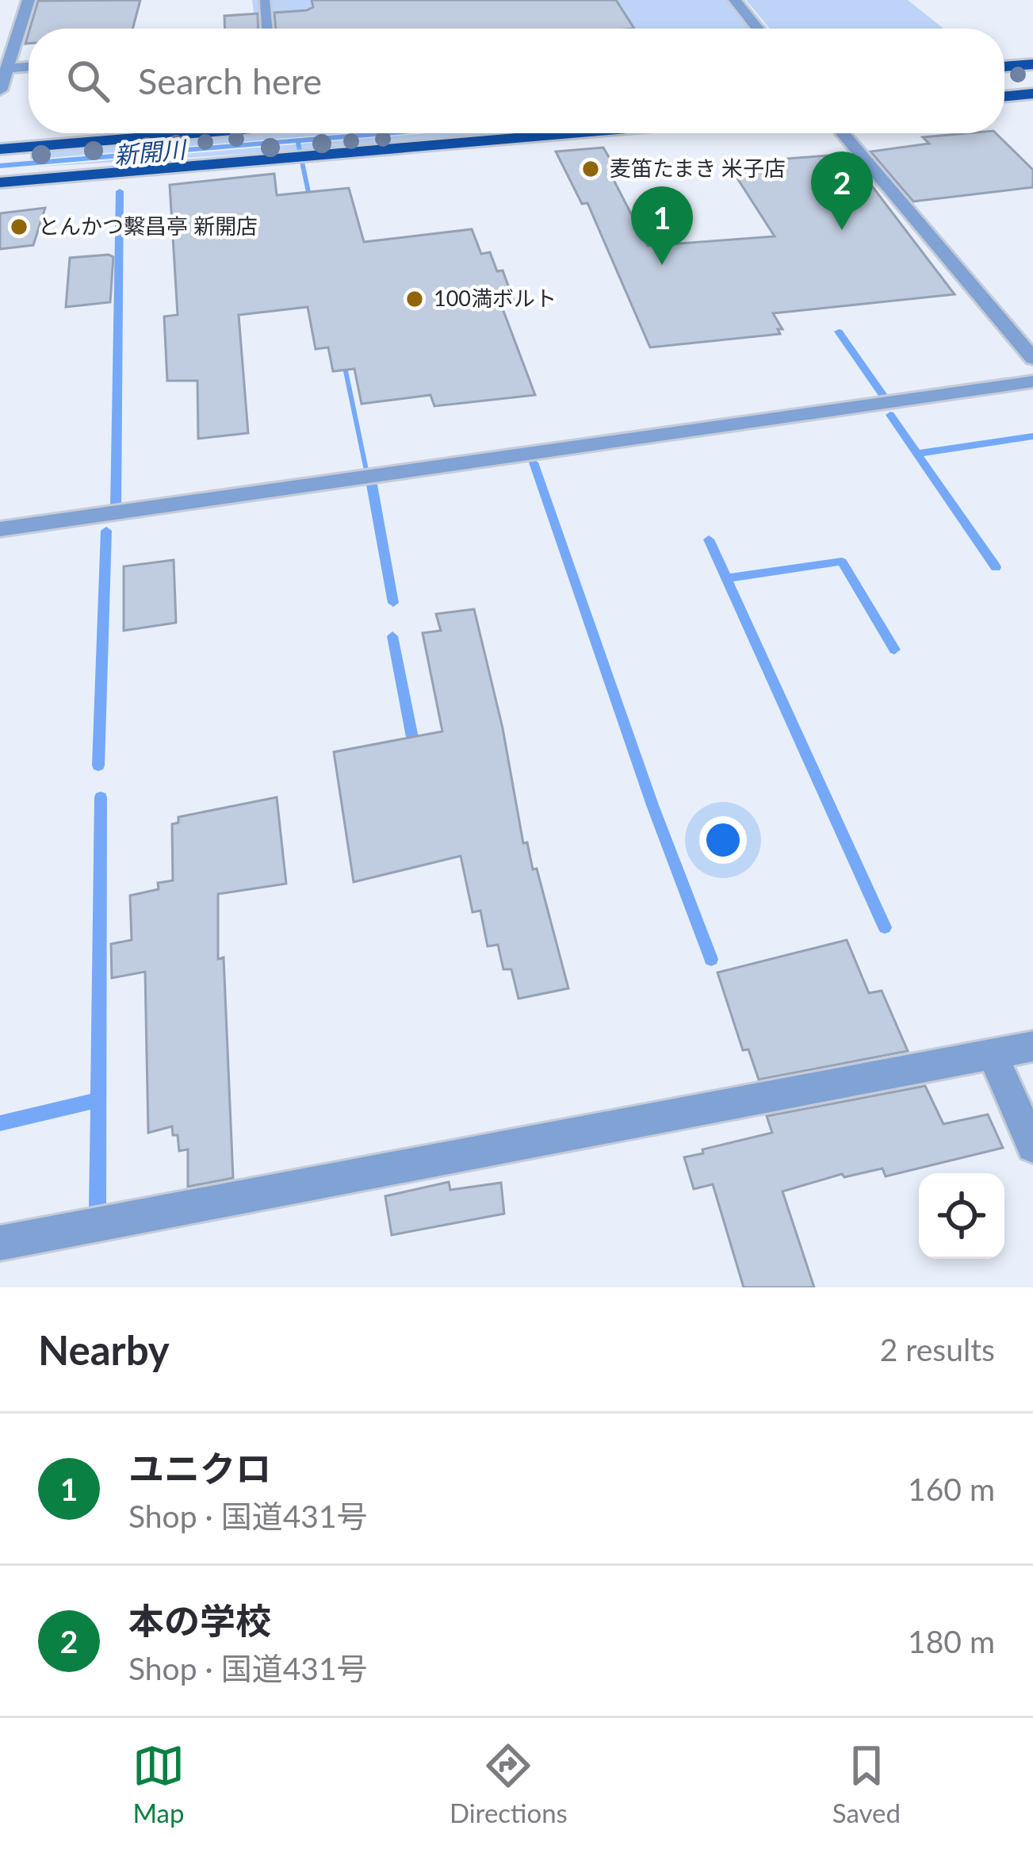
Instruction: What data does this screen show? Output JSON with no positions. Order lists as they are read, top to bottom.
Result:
{
  "water": ["新開川"],
  "places": ["麦笛たまき 米子店", "とんかつ繫昌亭 新開店", "100満ボルト"],
  "page": {
    "search": "Search here",
    "pins": ["2", "1"],
    "heading": ["Nearby", "2 results"],
    "list": [
      {
        "mark": "1",
        "name": "ユニクロ",
        "note": "Shop · 国道431号",
        "value": "160 m"
      },
      {
        "mark": "2",
        "name": "本の学校",
        "note": "Shop · 国道431号",
        "value": "180 m"
      }
    ],
    "nav": ["Map", "Directions", "Saved"]
  }
}
